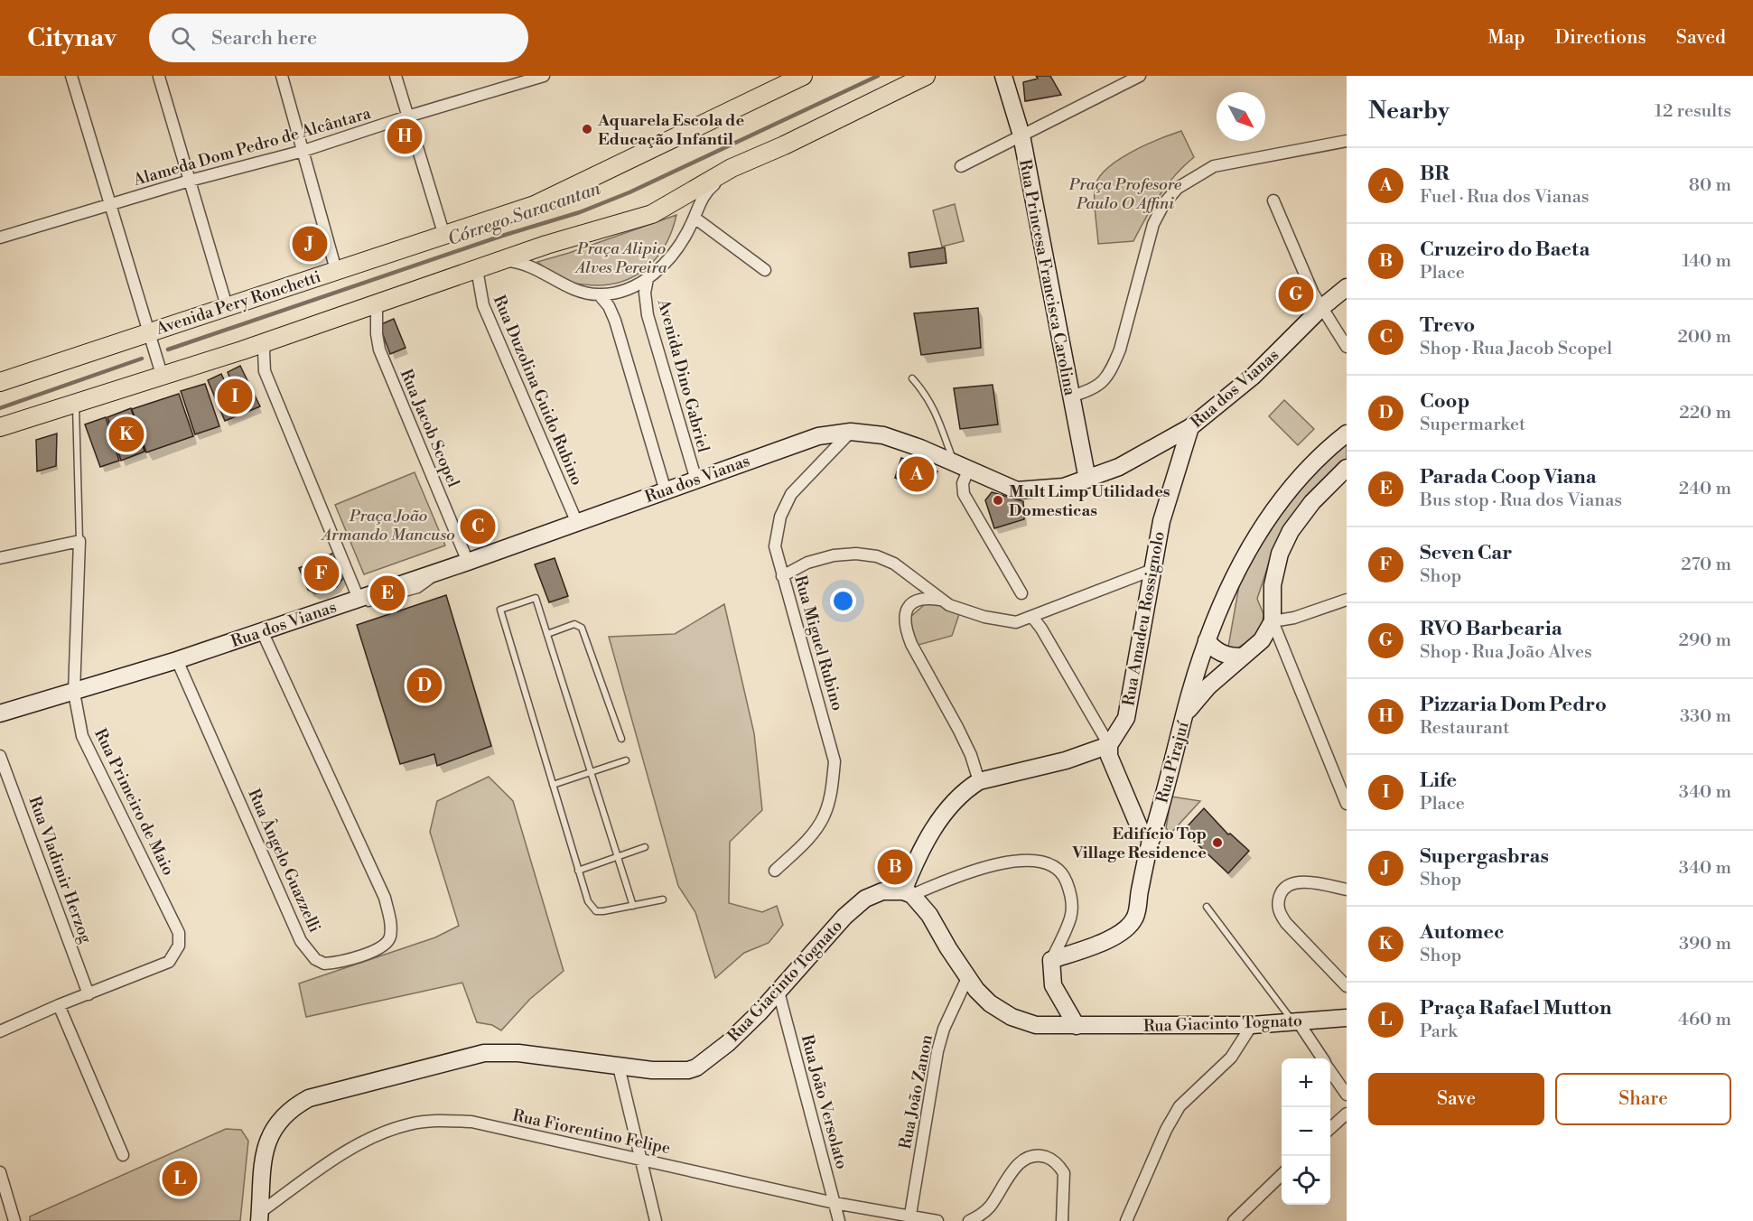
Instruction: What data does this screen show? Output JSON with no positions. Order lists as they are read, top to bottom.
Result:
{
  "streets": {
    "main road": [
      "Rua Princesa Francisca Carolina",
      "Avenida Pery Ronchetti",
      "Rua dos Vianas",
      "Rua Amadeu Rossignolo",
      "Rua Pirajuí",
      "Rua Giacinto Tognato"
    ],
    "street": [
      "Alameda Dom Pedro de Alcântara",
      "Avenida Dino Gabriel",
      "Rua Duzolina Guido Rubino",
      "Rua Jacob Scopel",
      "Rua Miguel Rubino",
      "Rua Primeiro de Maio",
      "Rua Ângelo Guazzelli",
      "Rua Vladimir Herzog",
      "Rua João Zanon",
      "Rua João Versolato",
      "Rua Fiorentino Felipe"
    ]
  },
  "crossings": [
    ["Rua Princesa Francisca Carolina", "Rua dos Vianas"],
    ["Avenida Dino Gabriel", "Rua dos Vianas"],
    ["Rua dos Vianas", "Rua Duzolina Guido Rubino"],
    ["Rua dos Vianas", "Rua Jacob Scopel"],
    ["Rua dos Vianas", "Rua Amadeu Rossignolo"],
    ["Rua dos Vianas", "Rua Miguel Rubino"],
    ["Rua dos Vianas", "Rua Primeiro de Maio"],
    ["Rua dos Vianas", "Rua Ângelo Guazzelli"],
    ["Rua Primeiro de Maio", "Rua Vladimir Herzog"],
    ["Rua Giacinto Tognato", "Rua João Zanon"],
    ["Rua Giacinto Tognato", "Rua João Versolato"],
    ["Rua Giacinto Tognato", "Rua Fiorentino Felipe"],
    ["Rua João Zanon", "Rua Fiorentino Felipe"],
    ["Rua João Versolato", "Rua Fiorentino Felipe"]
  ],
  "water": ["Córrego Saracantan"],
  "parks": ["Praça Profesore Paulo O Affini", "Praça Alipio Alves Pereira", "Praça João Armando Mancuso"],
  "places": ["Aquarela Escola de Educação Infantil", "Mult Limp Utilidades Domesticas", "Edifício Top Village Residence"],
  "north": "bottom right",
  "page": {
    "header": "Citynav",
    "search": "Search here",
    "nav": ["Map", "Directions", "Saved"],
    "heading": ["Nearby", "12 results"],
    "pins": [
      "H",
      "J",
      "G",
      "I",
      "K",
      "A",
      "C",
      "F",
      "E",
      "D",
      "B",
      "L"
    ],
    "list": [
      {
        "mark": "A",
        "name": "BR",
        "note": "Fuel · Rua dos Vianas",
        "value": "80 m"
      },
      {
        "mark": "B",
        "name": "Cruzeiro do Baeta",
        "note": "Place",
        "value": "140 m"
      },
      {
        "mark": "C",
        "name": "Trevo",
        "note": "Shop · Rua Jacob Scopel",
        "value": "200 m"
      },
      {
        "mark": "D",
        "name": "Coop",
        "note": "Supermarket",
        "value": "220 m"
      },
      {
        "mark": "E",
        "name": "Parada Coop Viana",
        "note": "Bus stop · Rua dos Vianas",
        "value": "240 m"
      },
      {
        "mark": "F",
        "name": "Seven Car",
        "note": "Shop",
        "value": "270 m"
      },
      {
        "mark": "G",
        "name": "RVO Barbearia",
        "note": "Shop · Rua João Alves",
        "value": "290 m"
      },
      {
        "mark": "H",
        "name": "Pizzaria Dom Pedro",
        "note": "Restaurant",
        "value": "330 m"
      },
      {
        "mark": "I",
        "name": "Life",
        "note": "Place",
        "value": "340 m"
      },
      {
        "mark": "J",
        "name": "Supergasbras",
        "note": "Shop",
        "value": "340 m"
      },
      {
        "mark": "K",
        "name": "Automec",
        "note": "Shop",
        "value": "390 m"
      },
      {
        "mark": "L",
        "name": "Praça Rafael Mutton",
        "note": "Park",
        "value": "460 m"
      }
    ],
    "buttons": ["Save", "Share"],
    "map_buttons": ["+", "−"]
  }
}
